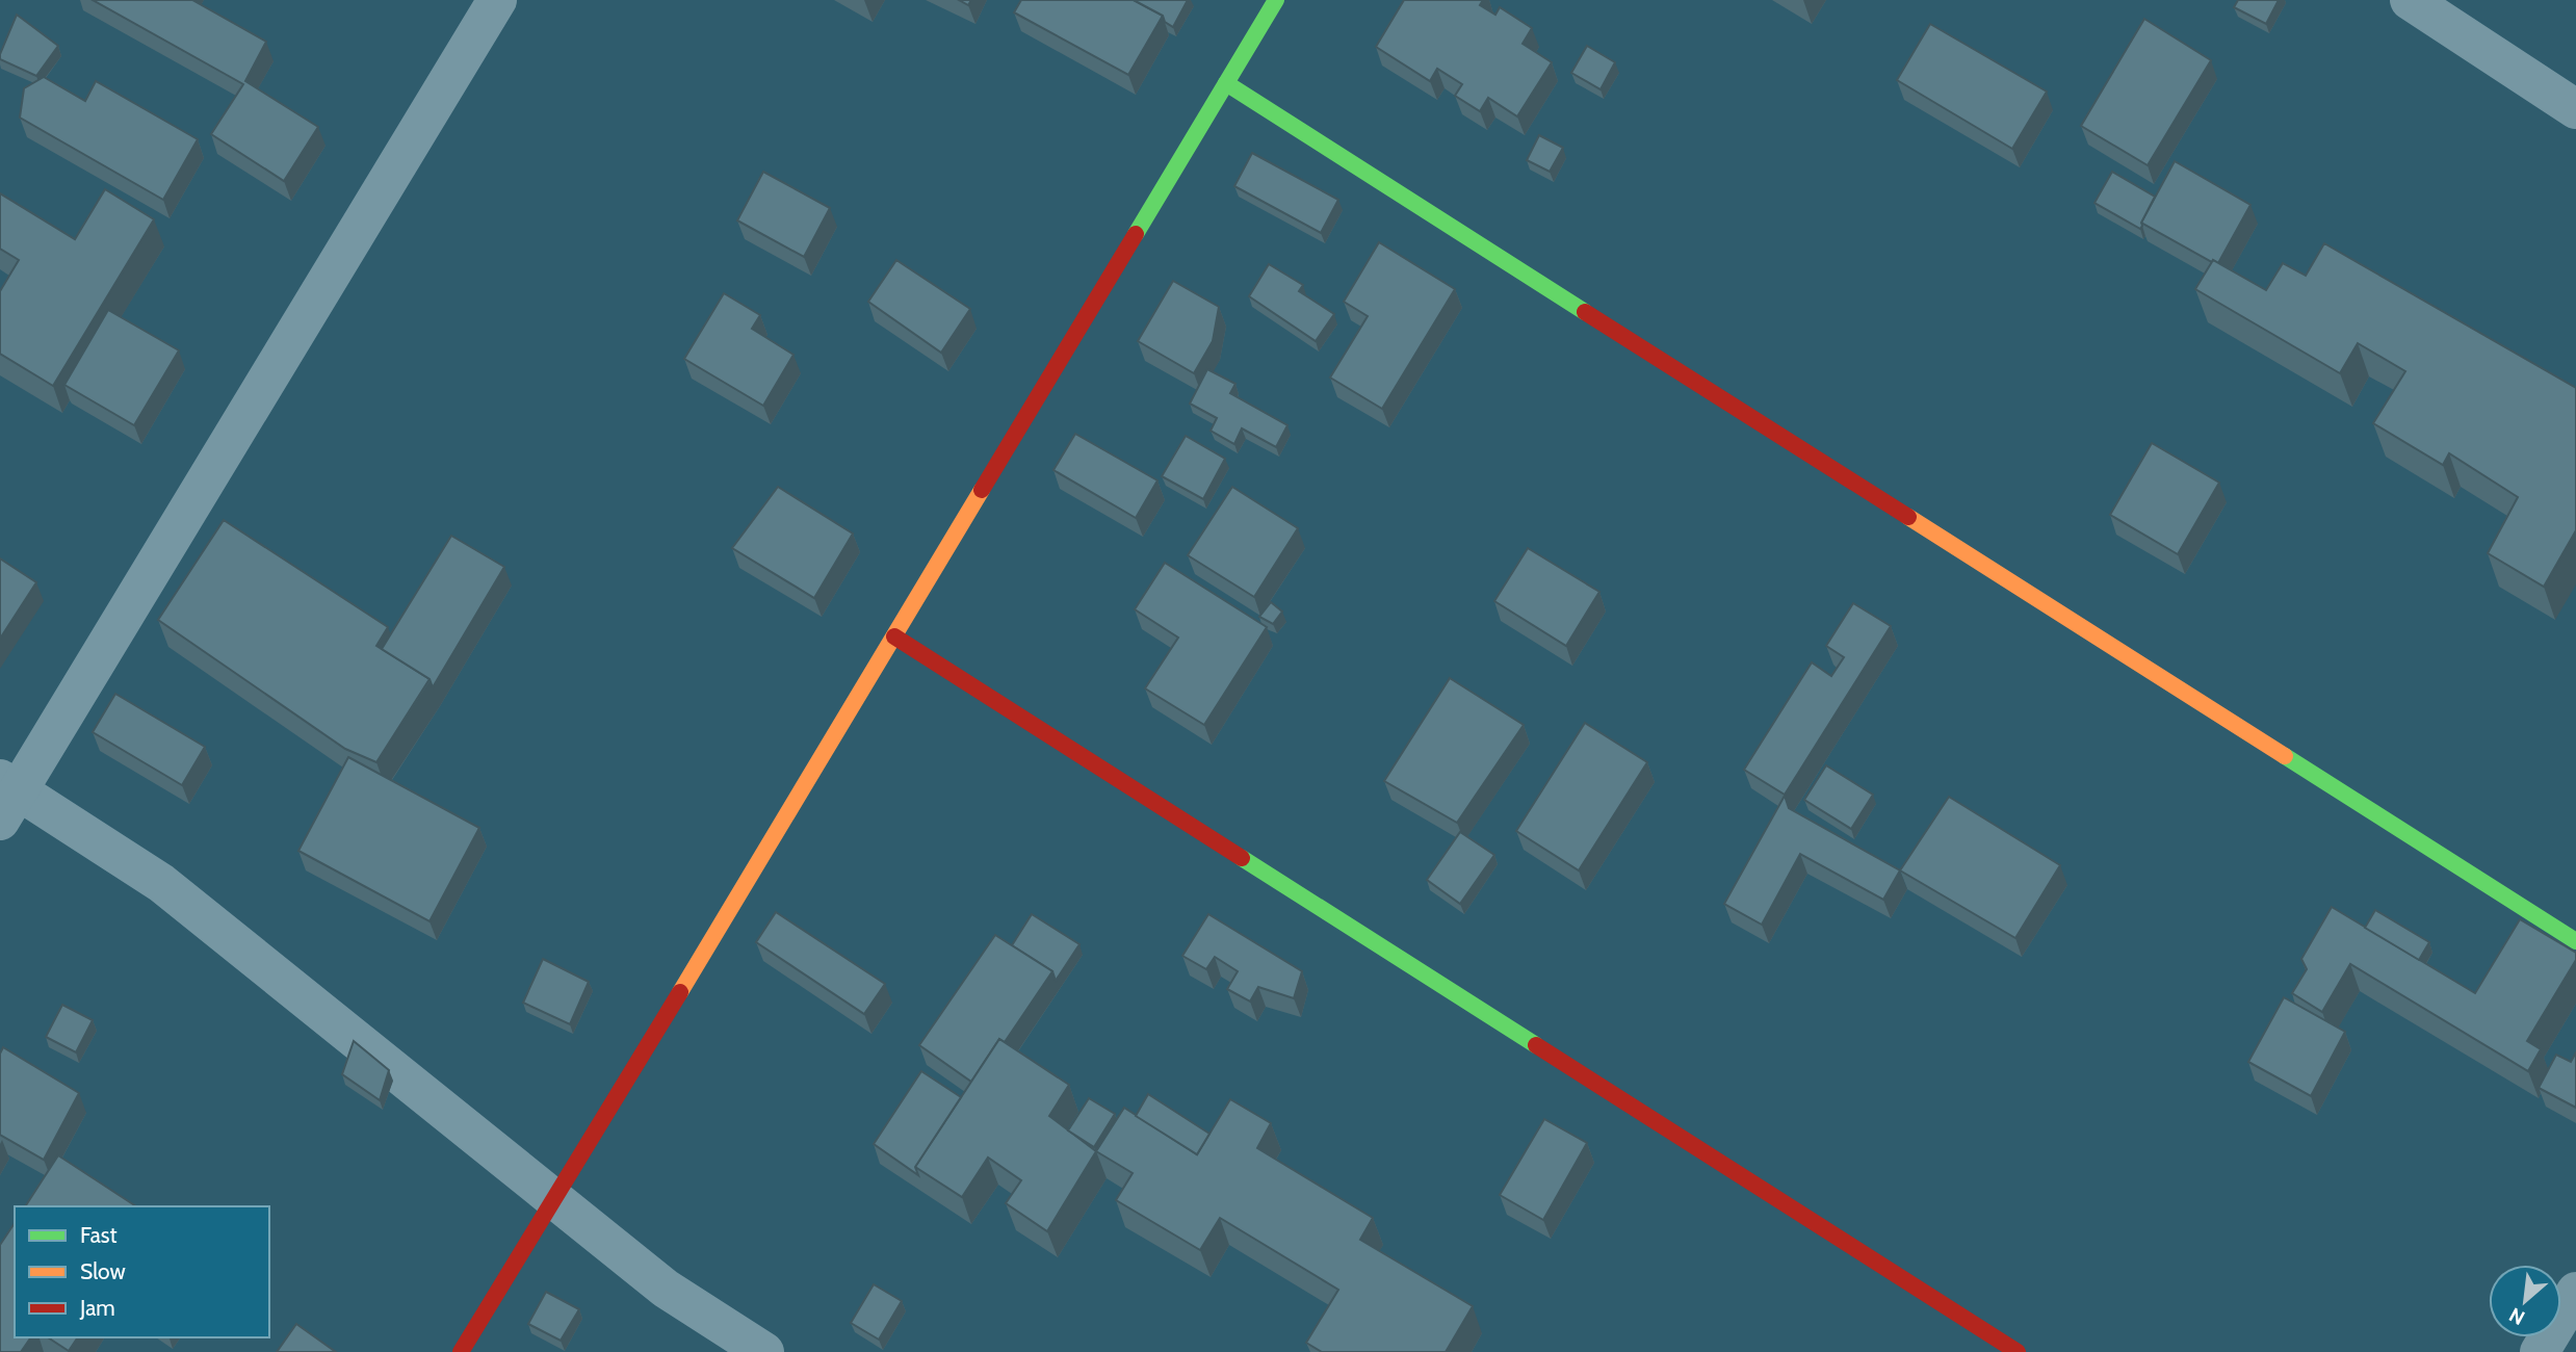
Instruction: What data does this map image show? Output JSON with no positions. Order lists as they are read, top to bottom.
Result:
{
  "legend": ["Fast", "Slow", "Jam"],
  "north": "bottom left"
}
